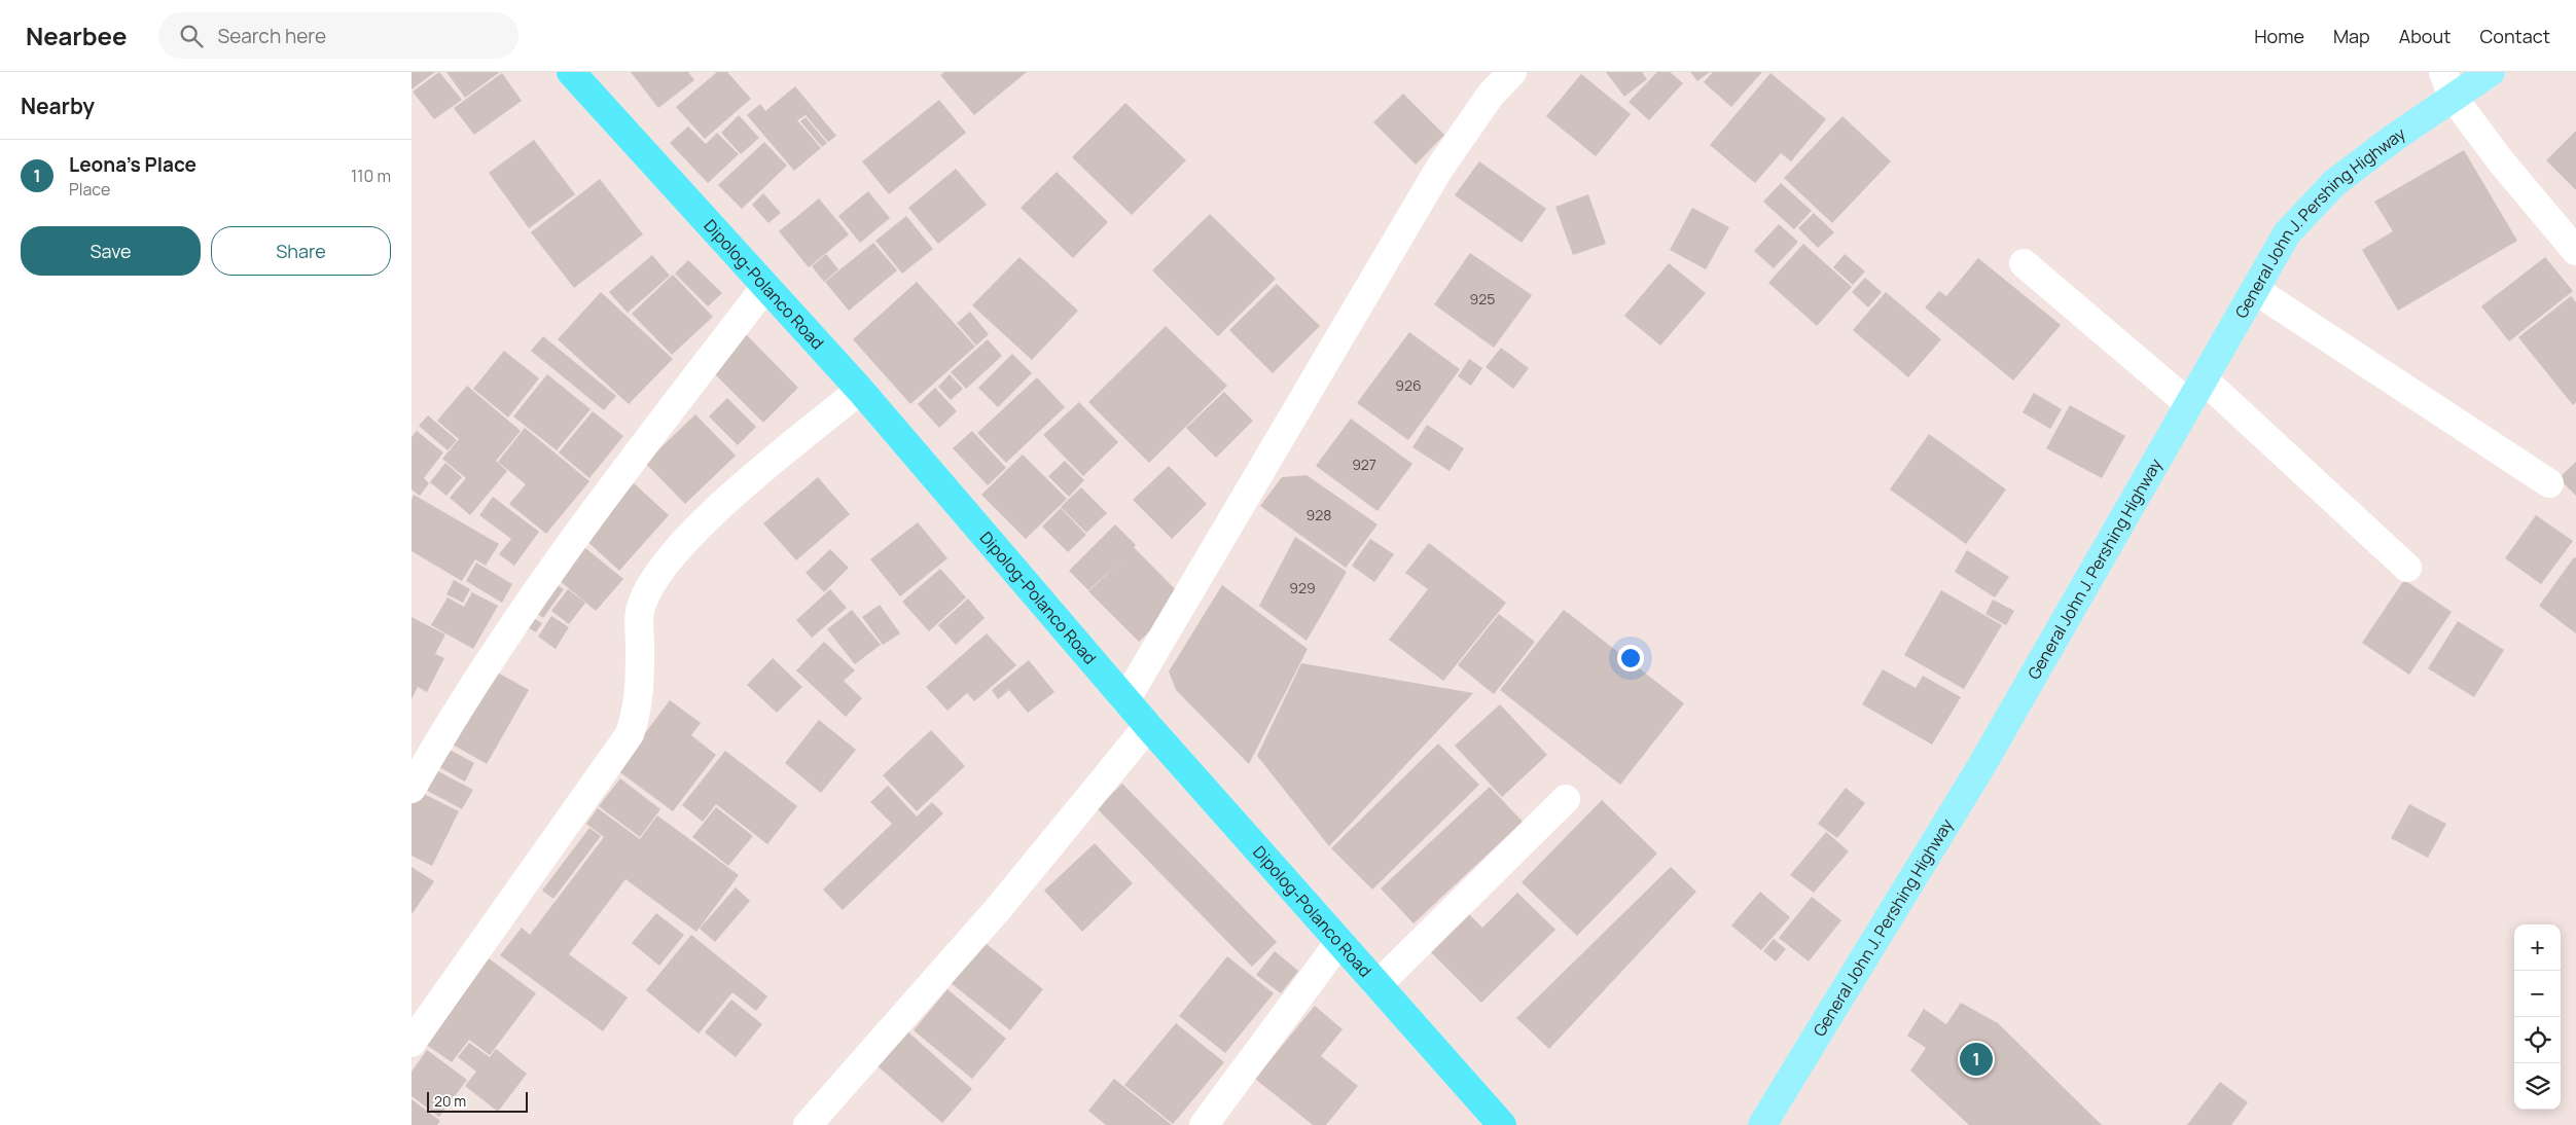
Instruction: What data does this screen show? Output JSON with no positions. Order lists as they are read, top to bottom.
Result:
{
  "streets": {
    "highway": ["Dipolog-Polanco Road"],
    "main road": ["General John J. Pershing Highway"]
  },
  "house_numbers": [
    "925",
    "926",
    "927",
    "928",
    "929"
  ],
  "scale_bar": "20 m",
  "page": {
    "header": "Nearbee",
    "search": "Search here",
    "nav": [
      "Home",
      "Map",
      "About",
      "Contact"
    ],
    "heading": "Nearby",
    "list": [
      {
        "mark": "1",
        "name": "Leona's Place",
        "note": "Place",
        "value": "110 m"
      }
    ],
    "buttons": ["Save", "Share"],
    "map_buttons": ["+", "−"],
    "pins": "1",
    "scale": "20 m"
  }
}
